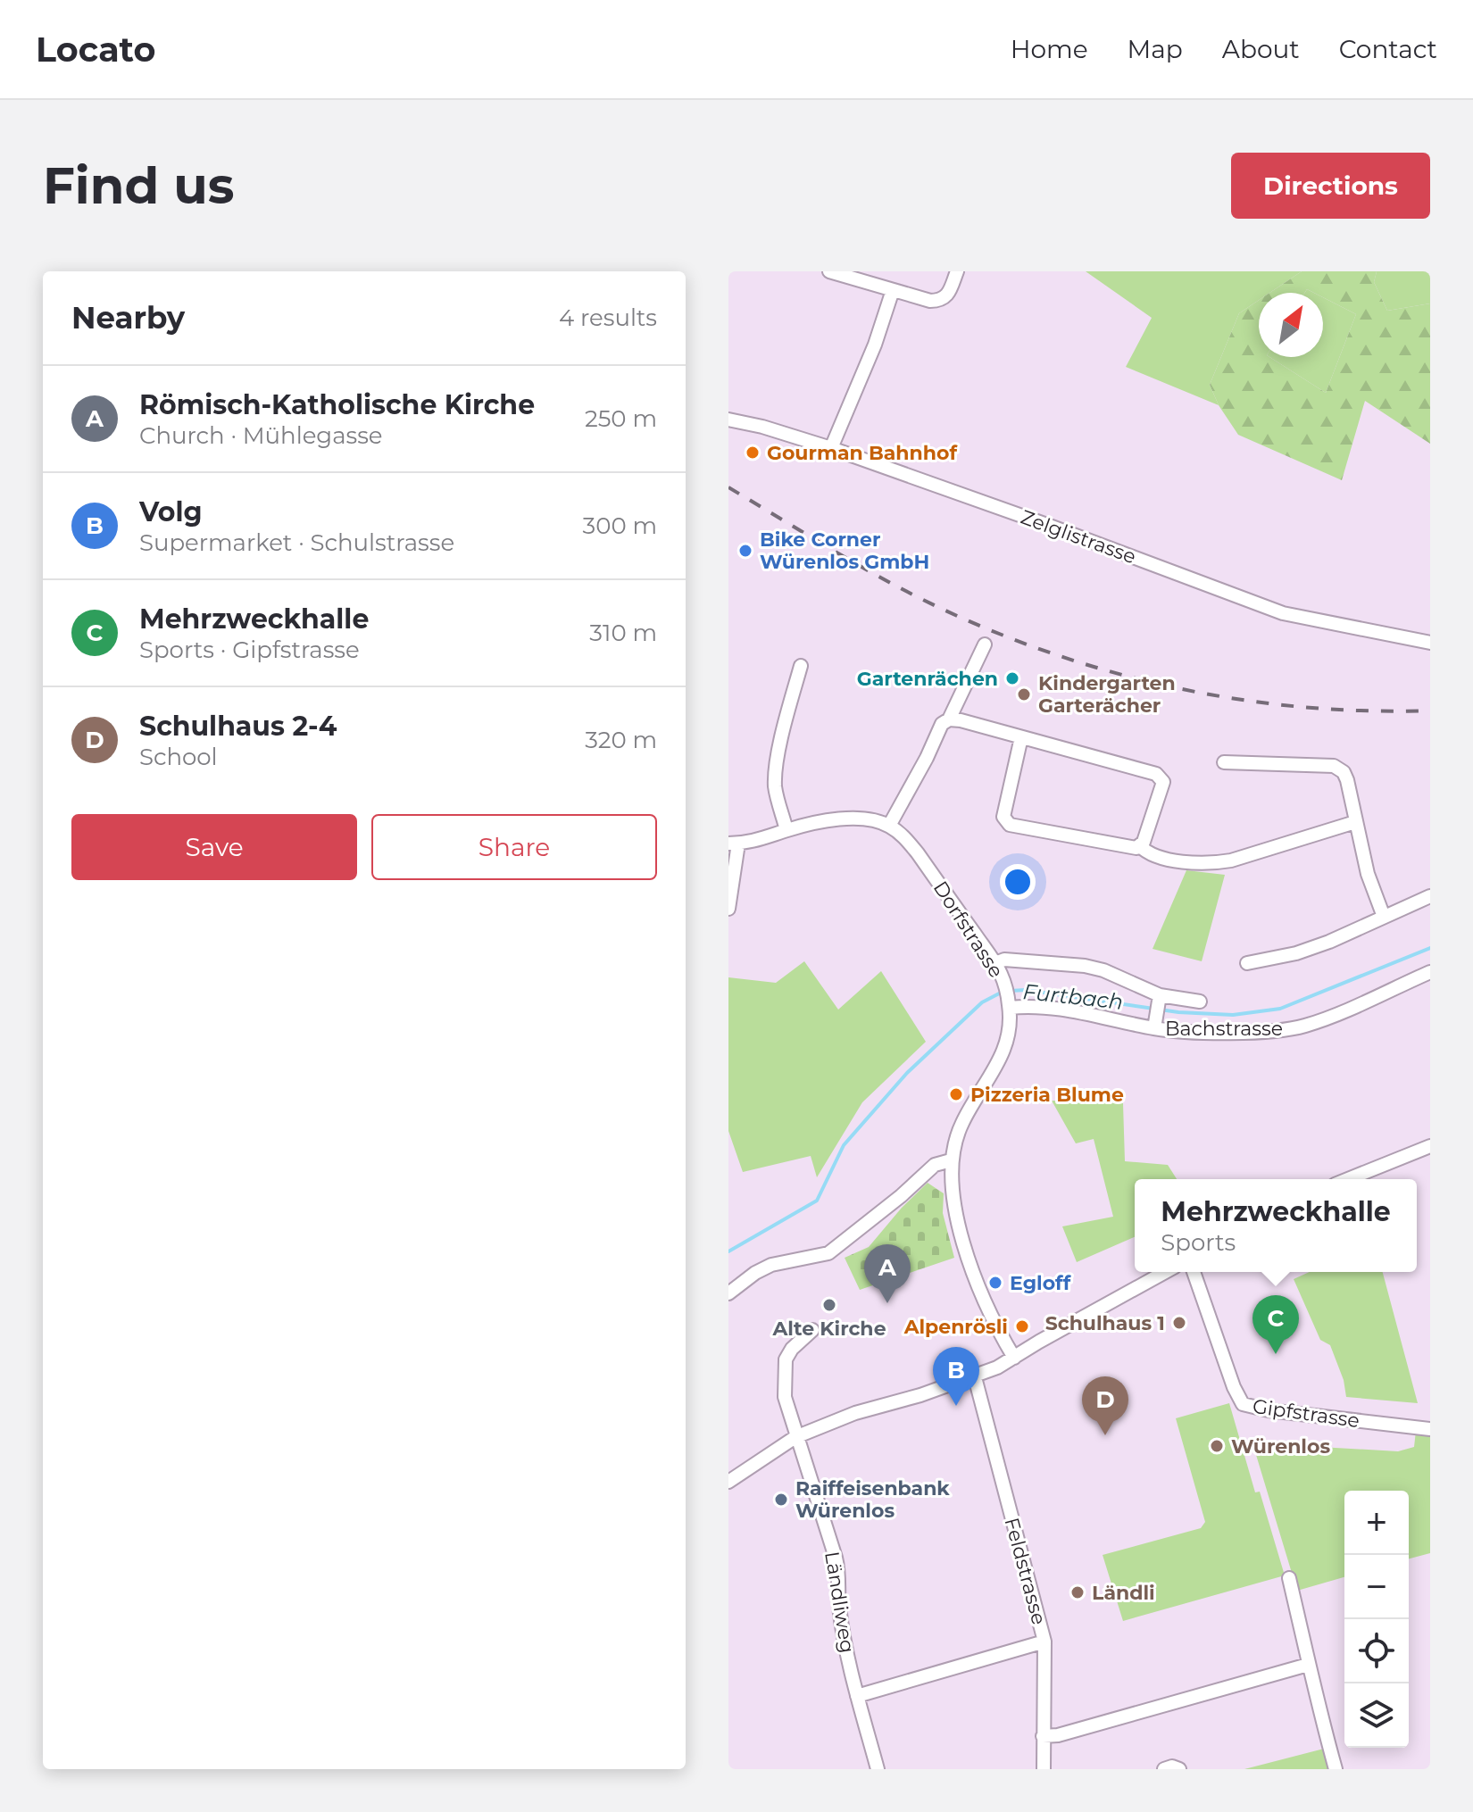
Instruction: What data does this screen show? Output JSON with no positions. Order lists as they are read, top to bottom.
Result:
{
  "streets": {
    "street": [
      "Zelglistrasse",
      "Dorfstrasse",
      "Bachstrasse",
      "Gipfstrasse",
      "Feldstrasse",
      "Ländliweg"
    ]
  },
  "crossings": [
    ["Dorfstrasse", "Bachstrasse"]
  ],
  "water": ["Furtbach"],
  "places": [
    "Gourman Bahnhof",
    "Bike Corner Würenlos GmbH",
    "Gartenrächen",
    "Kindergarten Garterächer",
    "Pizzeria Blume",
    "Egloff",
    "Alte Kirche",
    "Schulhaus 1",
    "Alpenrösli",
    "Würenlos",
    "Raiffeisenbank Würenlos",
    "Ländli"
  ],
  "north": "top right",
  "page": {
    "header": "Locato",
    "nav": [
      "Home",
      "Map",
      "About",
      "Contact"
    ],
    "buttons": [
      "Directions",
      ["Save", "Share"]
    ],
    "title": "Find us",
    "heading": ["Nearby", "4 results"],
    "list": [
      {
        "mark": "A",
        "name": "Römisch-Katholische Kirche",
        "note": "Church · Mühlegasse",
        "value": "250 m"
      },
      {
        "mark": "B",
        "name": "Volg",
        "note": "Supermarket · Schulstrasse",
        "value": "300 m"
      },
      {
        "mark": "C",
        "name": "Mehrzweckhalle",
        "note": "Sports · Gipfstrasse",
        "value": "310 m"
      },
      {
        "mark": "D",
        "name": "Schulhaus 2-4",
        "note": "School",
        "value": "320 m"
      }
    ],
    "popup": ["Mehrzweckhalle", "Sports"],
    "pins": [
      "A",
      "C",
      "B",
      "D"
    ],
    "map_buttons": ["+", "−"]
  }
}
